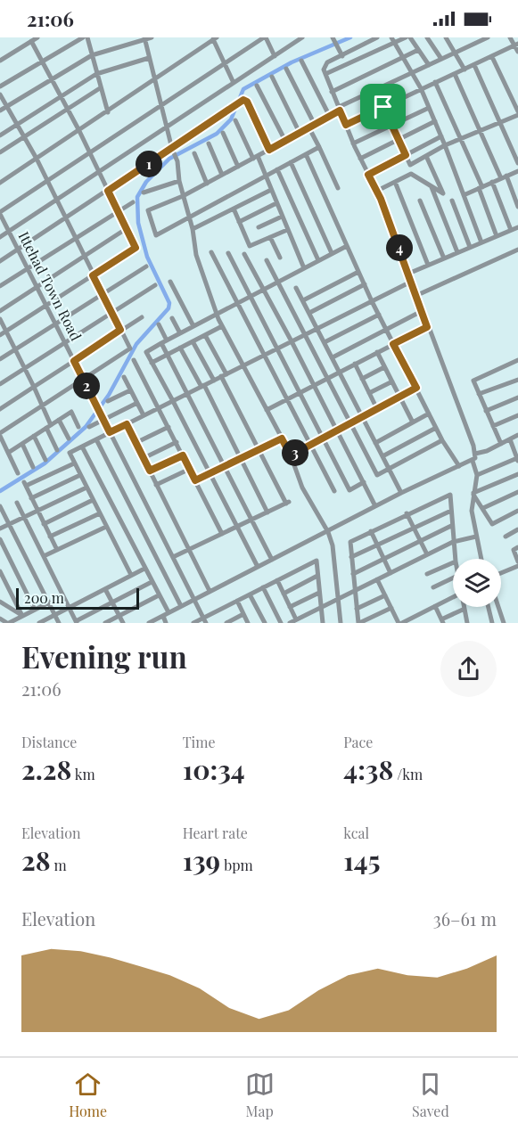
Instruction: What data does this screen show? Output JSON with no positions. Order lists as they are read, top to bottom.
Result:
{
  "streets": {
    "street": ["Ittehad Town Road"]
  },
  "scale_bar": "200 m",
  "page": {
    "status": "21:06",
    "pins": [
      "1",
      "4",
      "2",
      "3"
    ],
    "scale": "200 m",
    "heading": ["Evening run", "21:06"],
    "stats": [
      ["Distance", "2.28 km"],
      ["Time", "10:34"],
      ["Pace", "4:38 /km"],
      ["Elevation", "28 m"],
      ["Heart rate", "139 bpm"],
      ["kcal", "145"]
    ],
    "chart": ["Elevation", "36–61 m"],
    "tabs": ["Home", "Map", "Saved"]
  }
}
